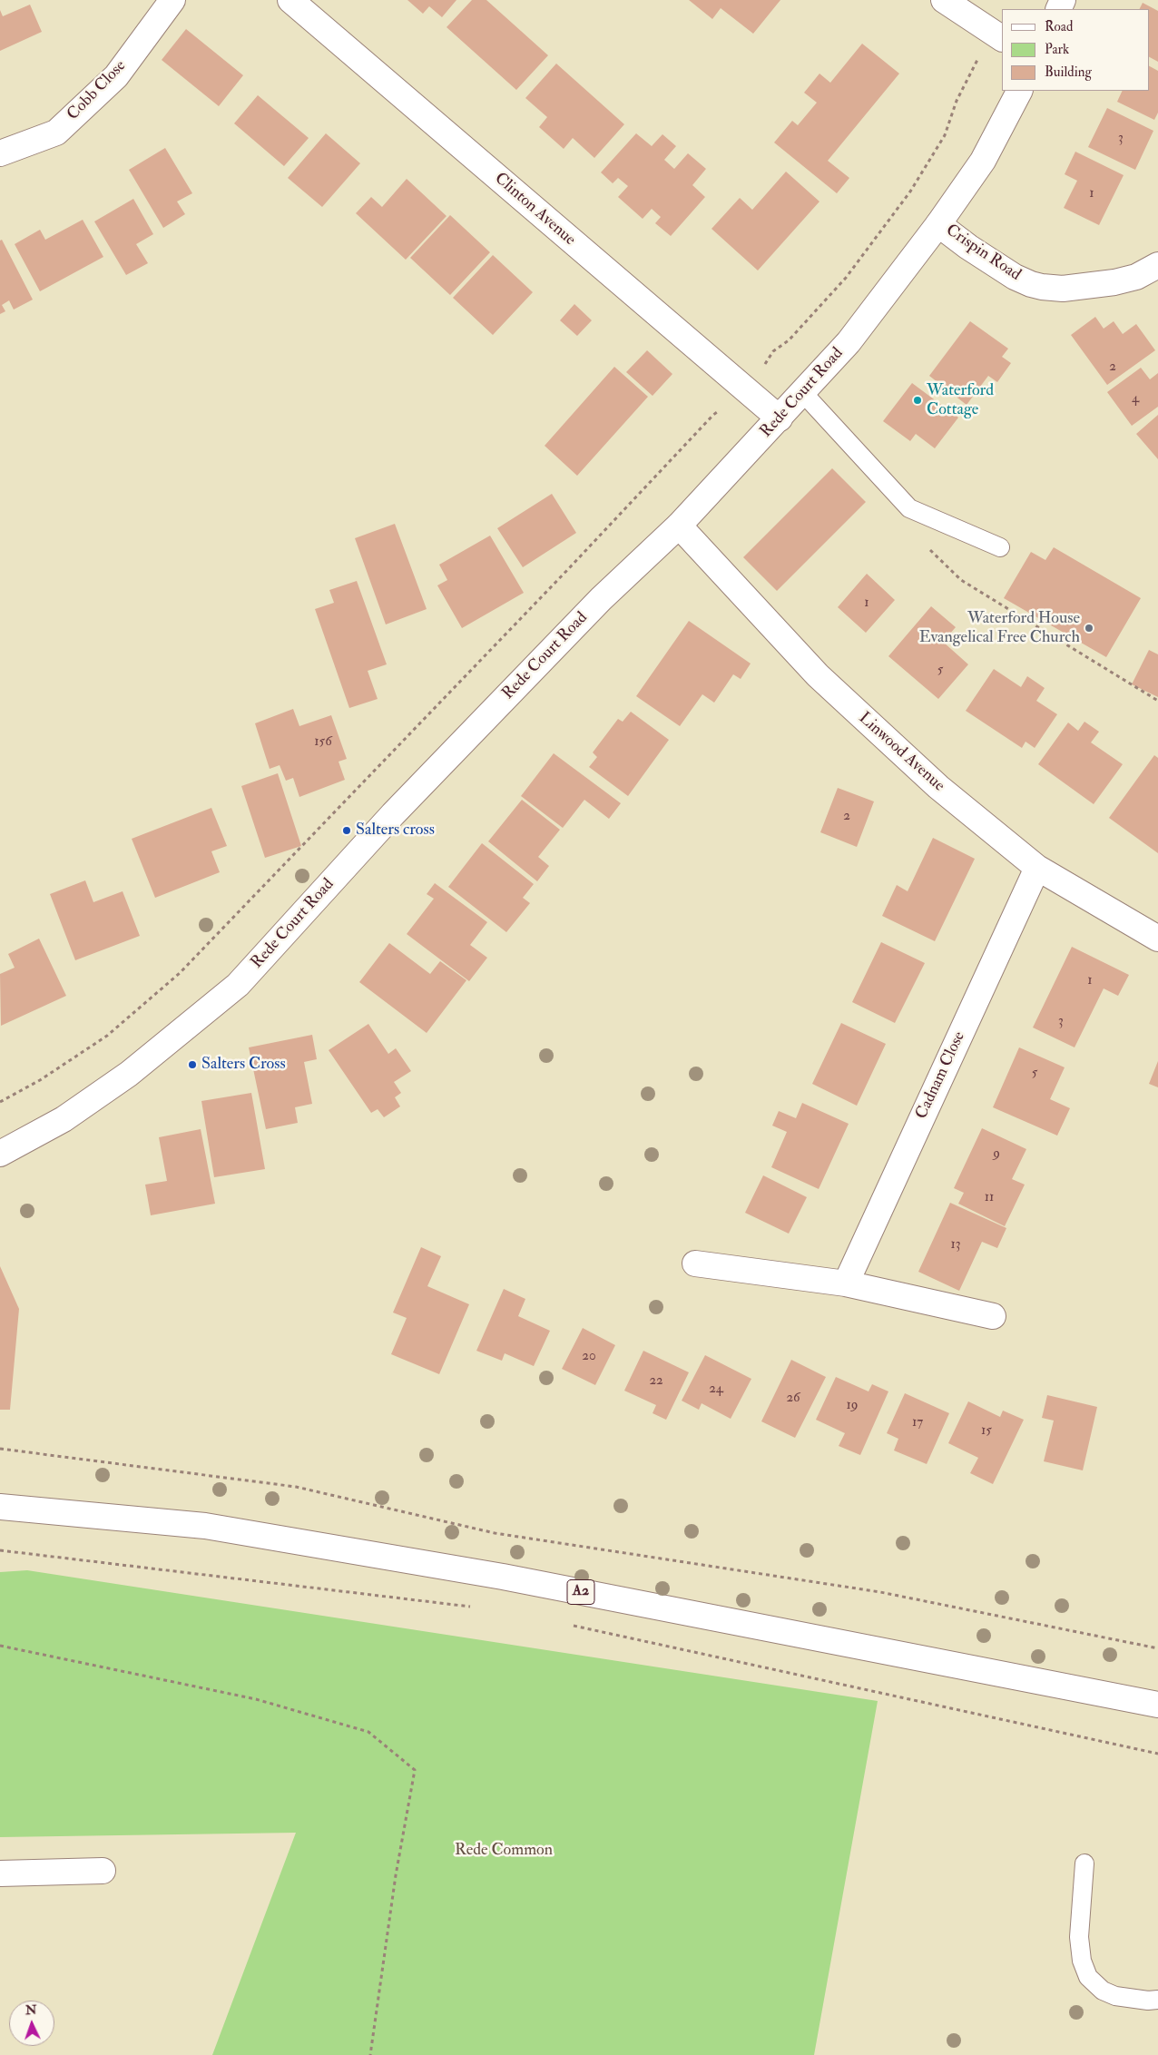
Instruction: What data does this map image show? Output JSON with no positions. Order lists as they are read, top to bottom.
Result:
{
  "streets": {
    "street": [
      "Cobb Close",
      "Clinton Avenue",
      "Crispin Road",
      "Rede Court Road",
      "Linwood Avenue",
      "Cadnam Close",
      "A2"
    ]
  },
  "crossings": [
    ["Clinton Avenue", "Rede Court Road"],
    ["Crispin Road", "Rede Court Road"],
    ["Rede Court Road", "Linwood Avenue"],
    ["Linwood Avenue", "Cadnam Close"]
  ],
  "parks": ["Rede Common"],
  "places": [
    "Waterford Cottage",
    "Waterford House Evangelical Free Church",
    "Salters cross",
    "Salters Cross"
  ],
  "house_numbers": [
    "3",
    "1",
    "2",
    "4",
    "1",
    "5",
    "156",
    "2",
    "1",
    "3",
    "5",
    "9",
    "11",
    "13",
    "20",
    "22",
    "24",
    "26",
    "19",
    "17",
    "15"
  ],
  "legend": ["Road", "Park", "Building"],
  "north": "top"
}
